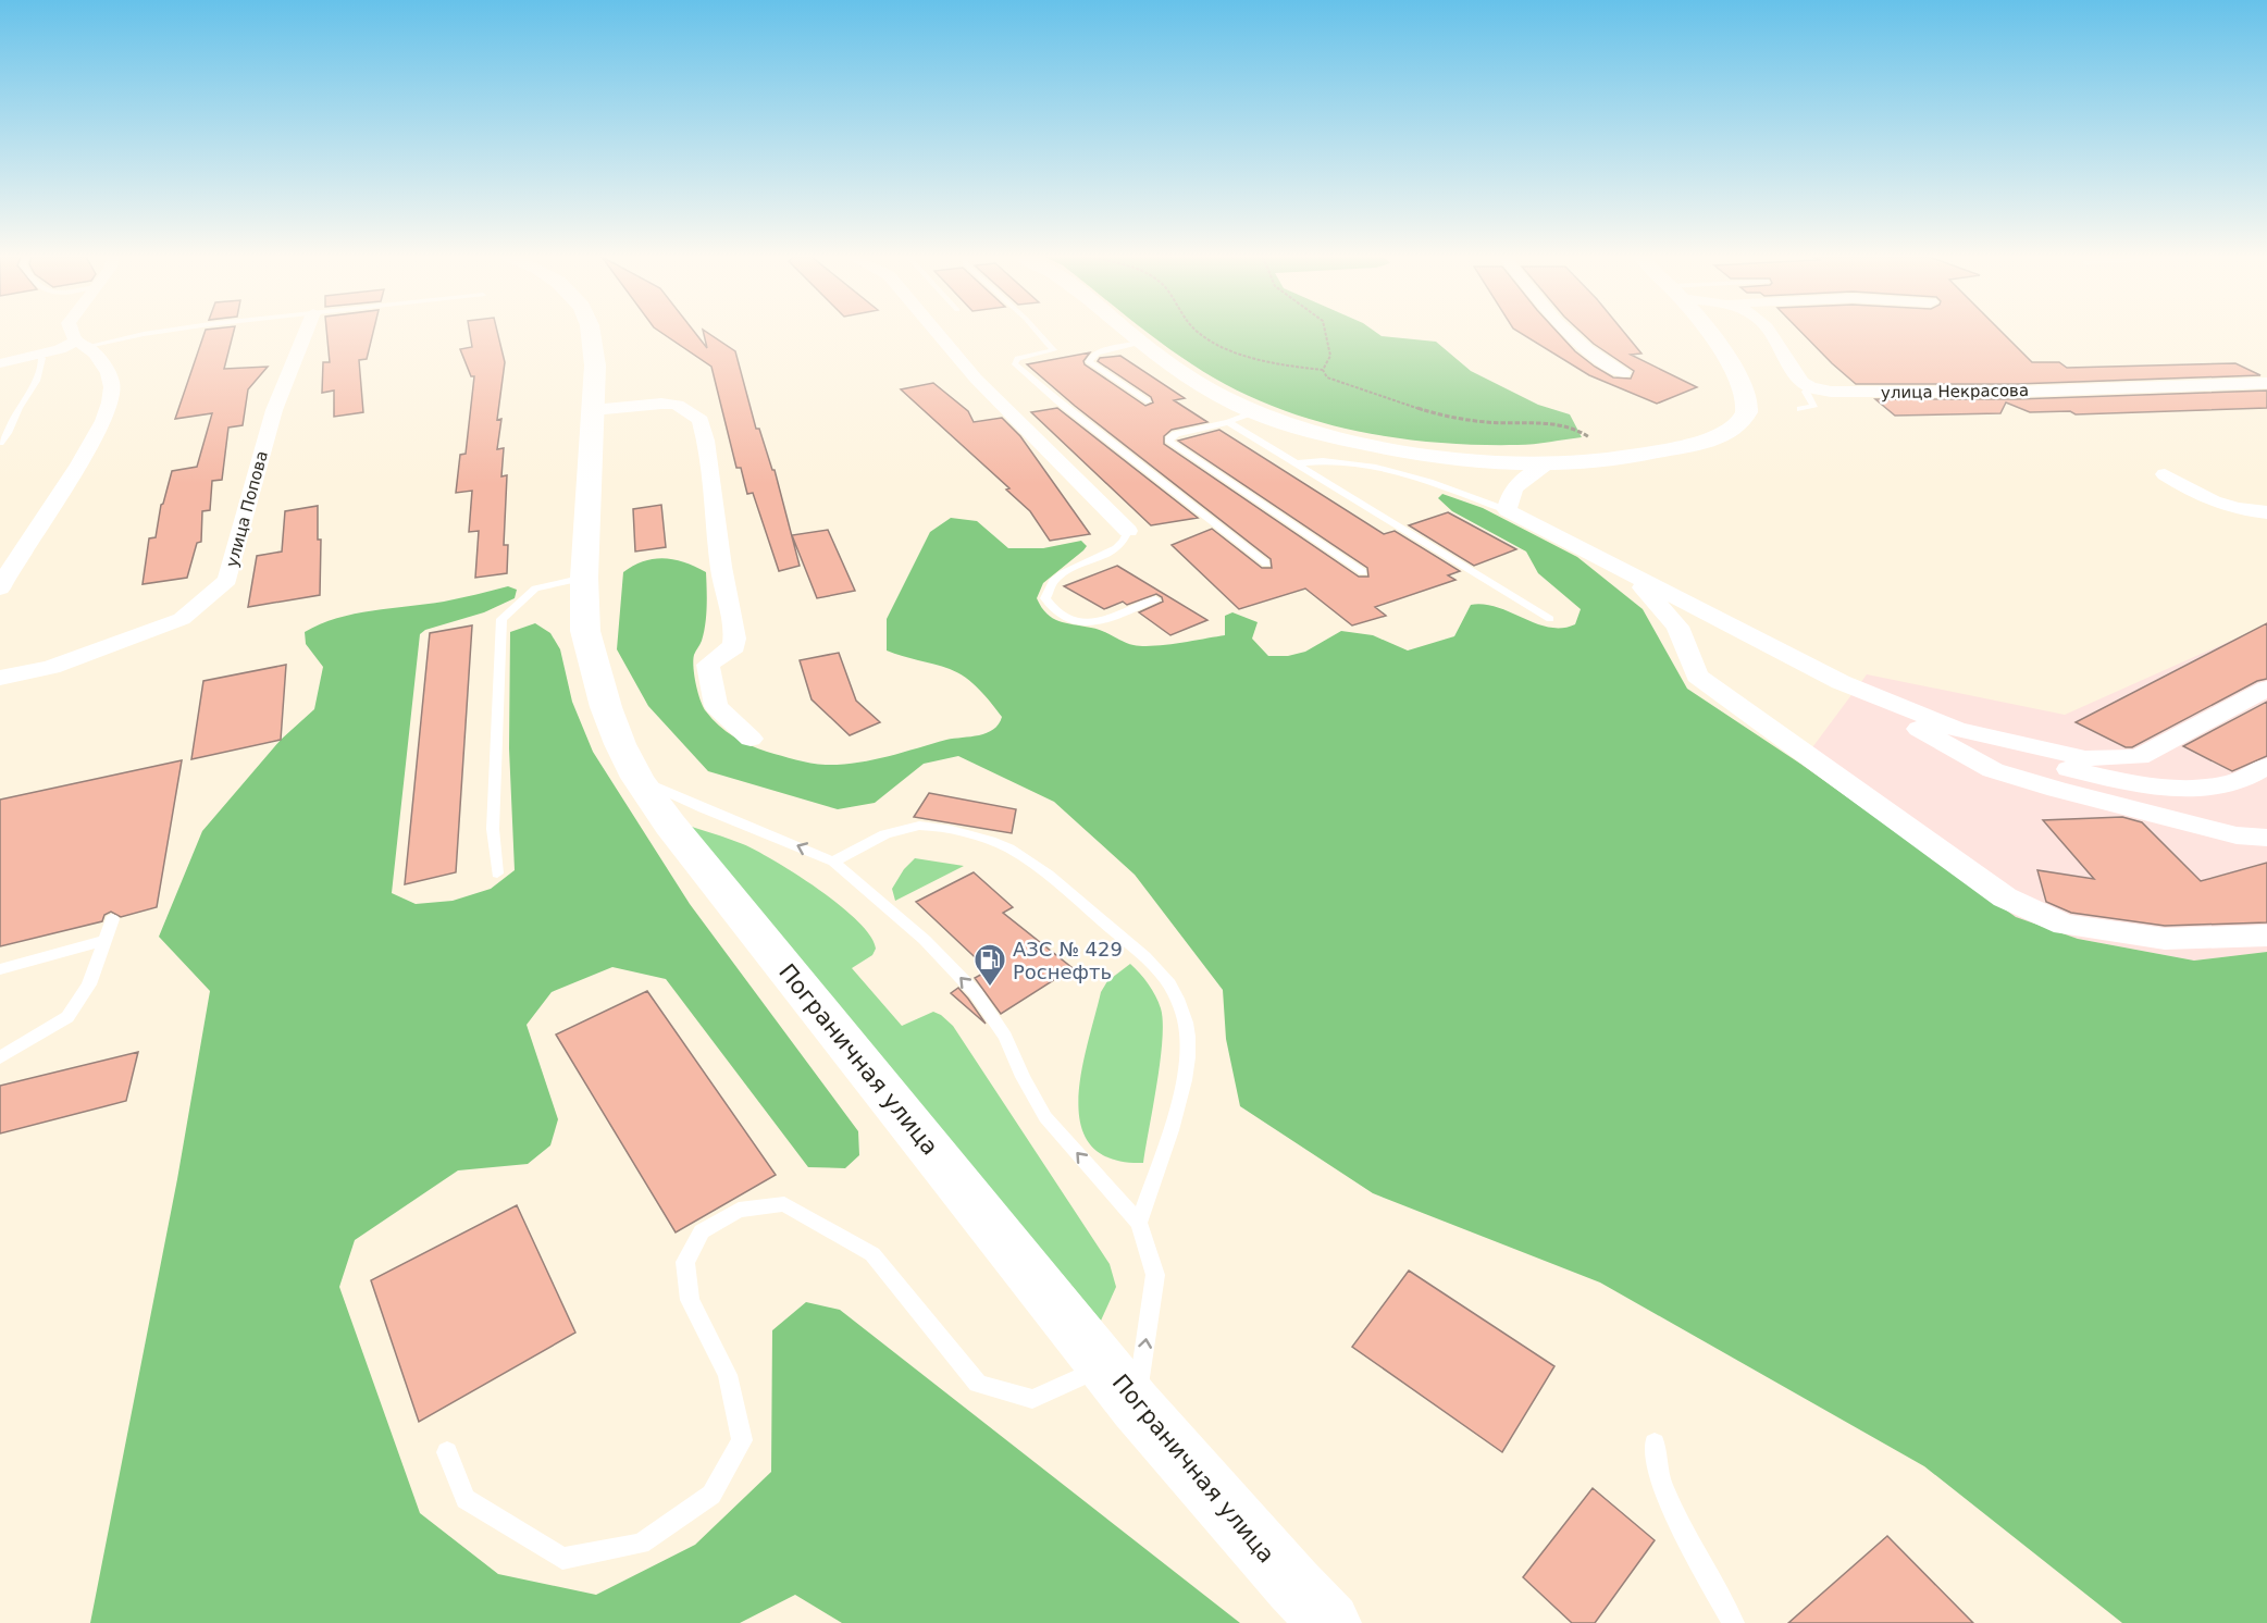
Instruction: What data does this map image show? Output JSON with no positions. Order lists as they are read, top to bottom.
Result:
{
  "streets": {
    "main road": ["Пограничная улица"],
    "street": ["улица Некрасова", "улица Попова"]
  },
  "places": {
    "fuel station": ["АЗС № 429 Роснефть"]
  }
}
